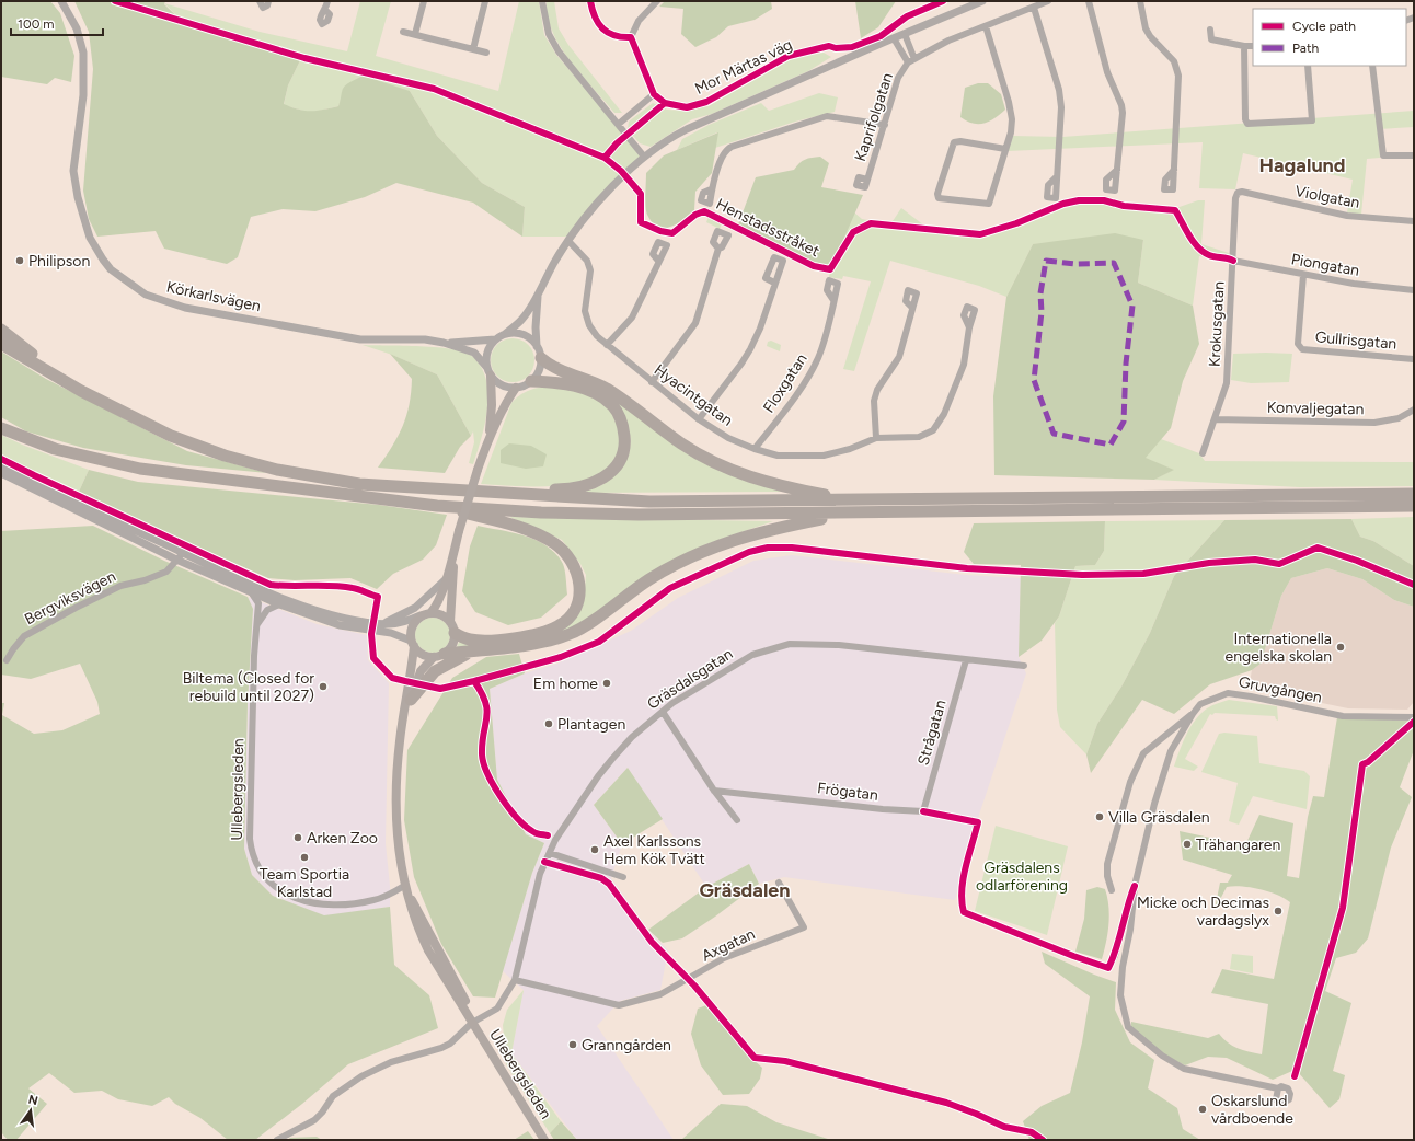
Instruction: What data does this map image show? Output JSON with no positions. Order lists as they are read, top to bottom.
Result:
{
  "streets": {
    "main road": ["Ullebergsleden"],
    "street": [
      "Mor Märtas väg",
      "Kaprifolgatan",
      "Violgatan",
      "Piongatan",
      "Körkarlsvägen",
      "Krokusgatan",
      "Gullrisgatan",
      "Floxgatan",
      "Hyacintgatan",
      "Konvaljegatan",
      "Bergviksvägen",
      "Gräsdalsgatan",
      "Gruvgången",
      "Strågatan",
      "Frögatan",
      "Axgatan"
    ],
    "cycle path": ["Henstadsstråket"]
  },
  "crossings": [
    ["Violgatan", "Krokusgatan"],
    ["Piongatan", "Krokusgatan"],
    ["Piongatan", "Gullrisgatan"],
    ["Krokusgatan", "Konvaljegatan"],
    ["Floxgatan", "Hyacintgatan"],
    ["Gräsdalsgatan", "Strågatan"],
    ["Gräsdalsgatan", "Ullebergsleden"],
    ["Gräsdalsgatan", "Axgatan"],
    ["Gruvgången", "Frögatan"],
    ["Strågatan", "Frögatan"]
  ],
  "districts": ["Hagalund", "Gräsdalen"],
  "parks": ["Gräsdalens odlarförening"],
  "places": [
    "Philipson",
    "Internationella engelska skolan",
    "Em home",
    "Biltema (Closed for rebuild until 2027)",
    "Plantagen",
    "Villa Gräsdalen",
    "Arken Zoo",
    "Trähangaren",
    "Axel Karlssons Hem Kök Tvätt",
    "Team Sportia Karlstad",
    "Micke och Decimas vardagslyx",
    "Granngården",
    "Oskarslund vårdboende"
  ],
  "legend": ["Cycle path", "Path"],
  "scale_bar": "100 m",
  "north": "top"
}
